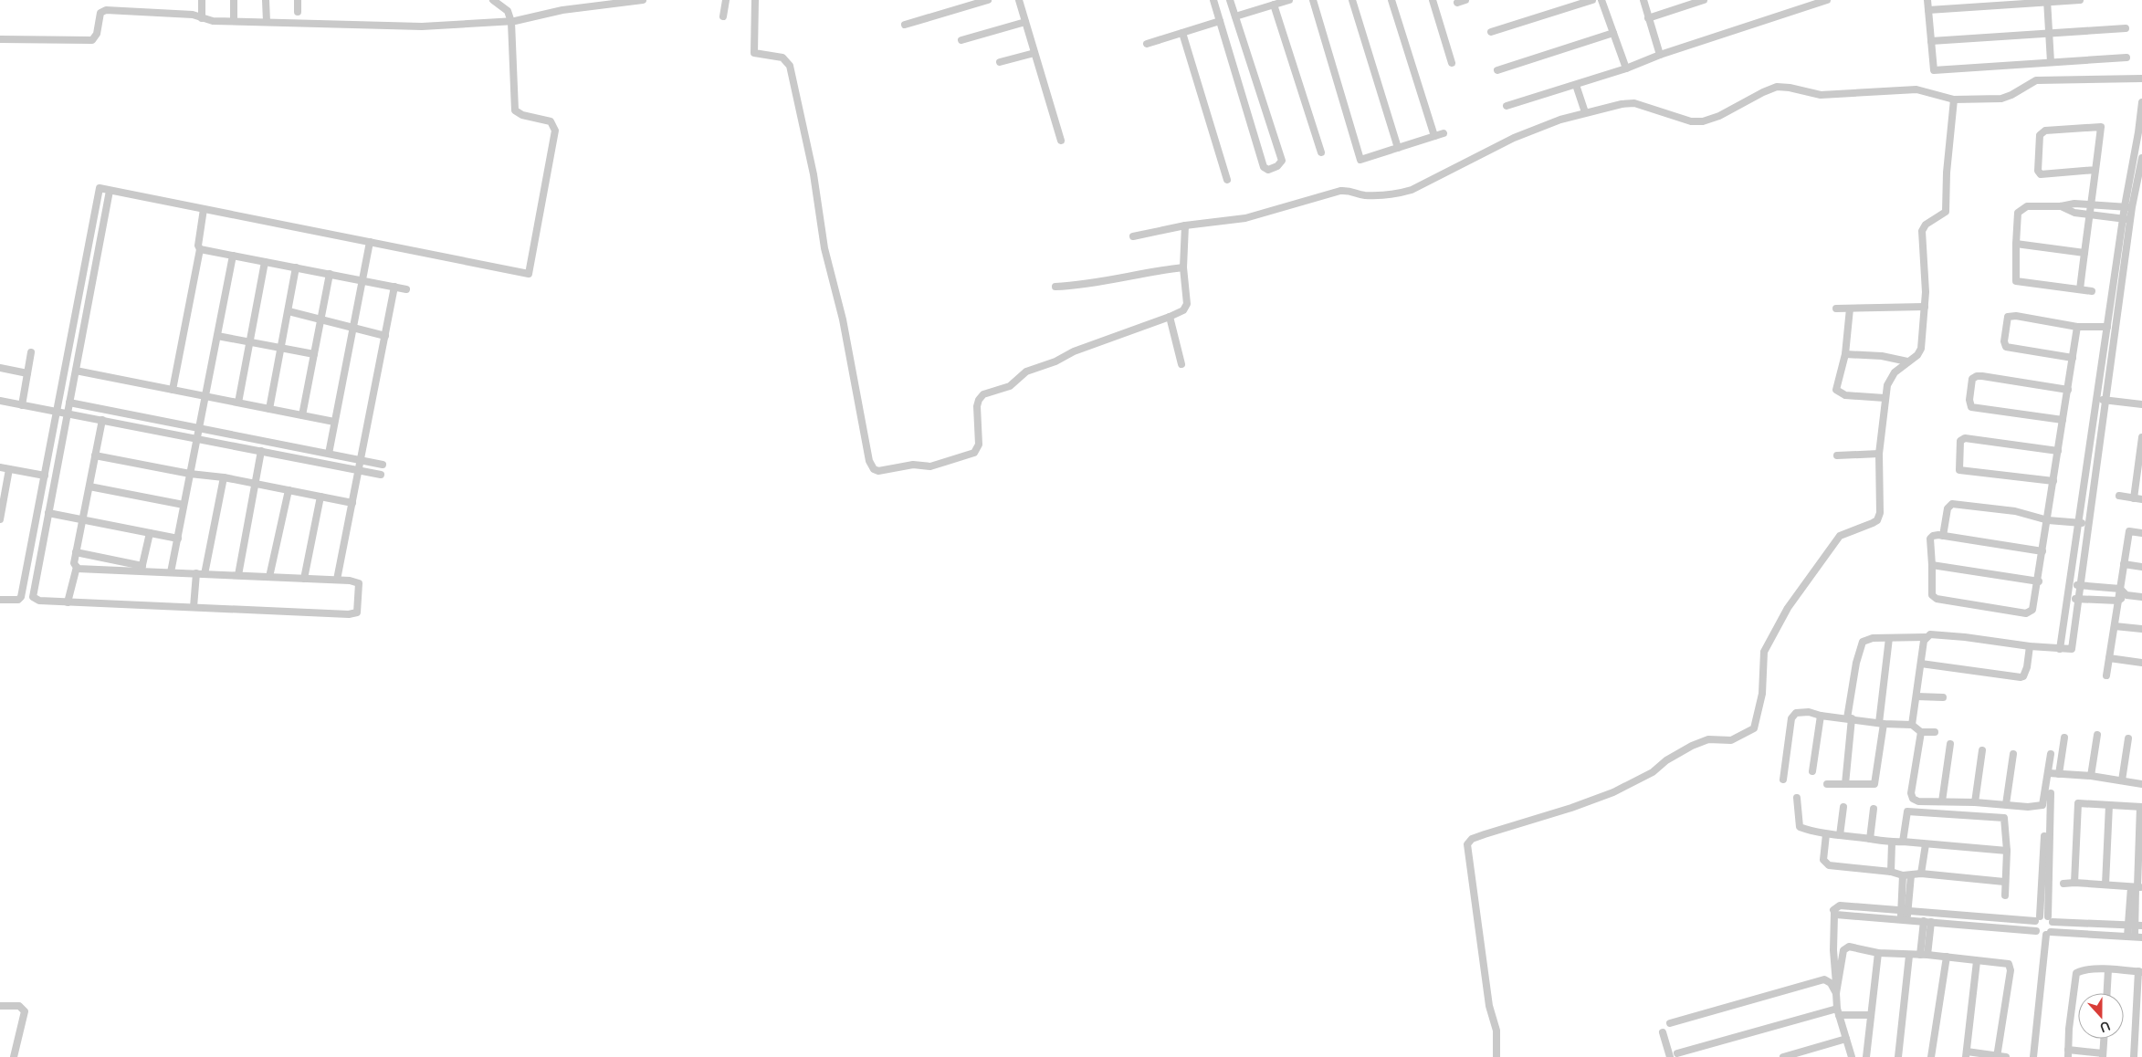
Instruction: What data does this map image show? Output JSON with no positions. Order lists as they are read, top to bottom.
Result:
{
  "north": "bottom"
}
